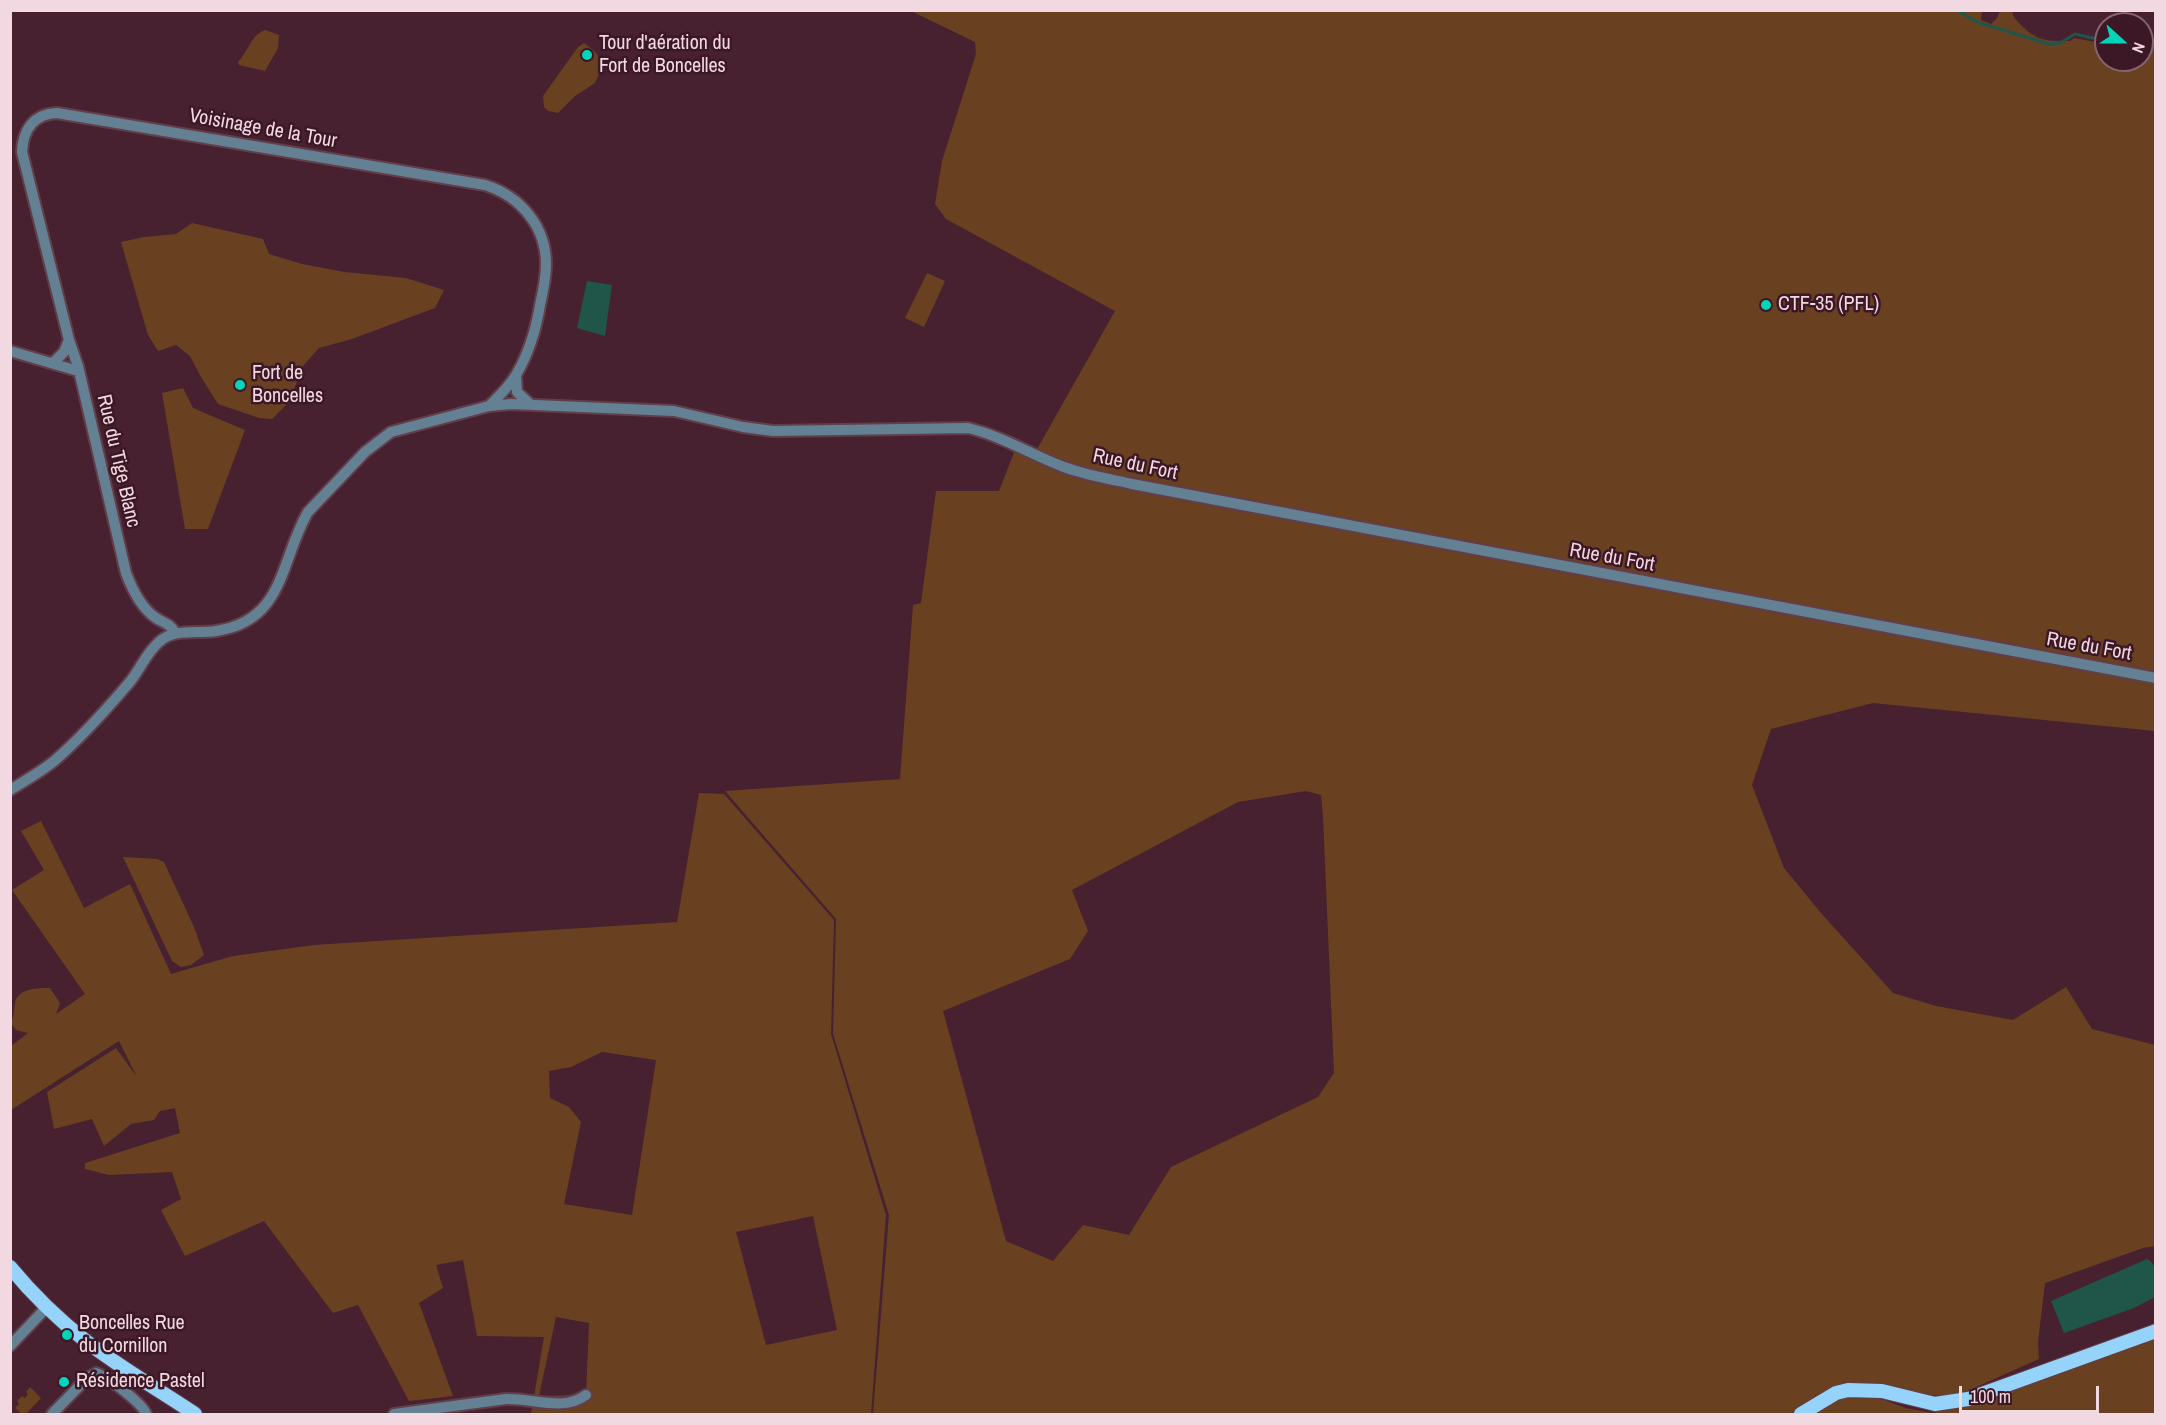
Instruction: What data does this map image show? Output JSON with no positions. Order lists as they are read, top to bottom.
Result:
{
  "streets": {
    "street": ["Voisinage de la Tour", "Rue du Tige Blanc", "Rue du Fort"]
  },
  "crossings": [
    ["Voisinage de la Tour", "Rue du Tige Blanc"],
    ["Voisinage de la Tour", "Rue du Fort"],
    ["Rue du Tige Blanc", "Rue du Fort"]
  ],
  "places": [
    "Tour d'aération du Fort de Boncelles",
    "CTF-35 (PFL)",
    "Fort de Boncelles",
    "Boncelles Rue du Cornillon",
    "Résidence Pastel"
  ],
  "scale_bar": "100 m",
  "north": "right"
}
